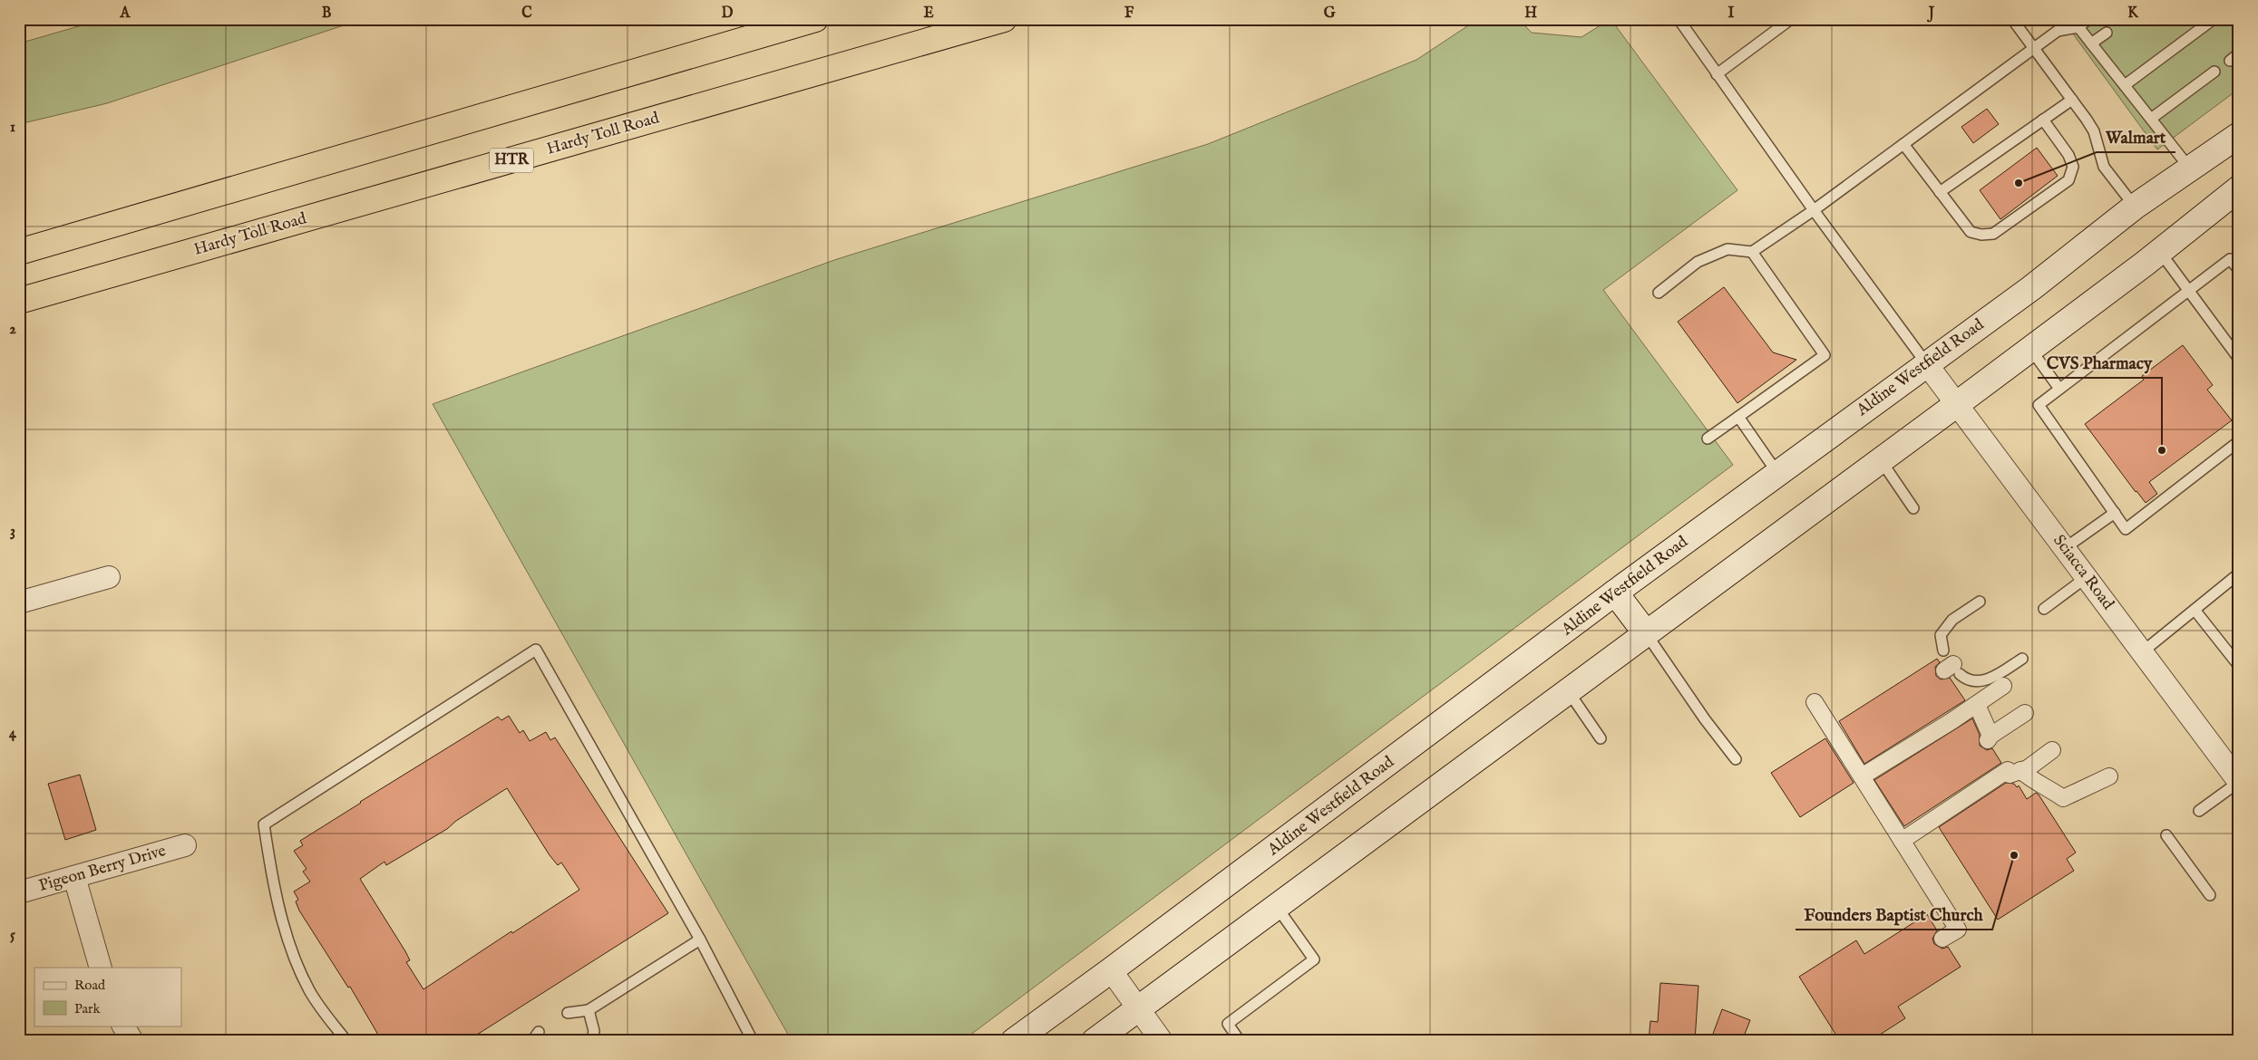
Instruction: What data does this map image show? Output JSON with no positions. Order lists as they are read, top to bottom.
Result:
{
  "streets": {
    "highway": ["Hardy Toll Road", "HTR"],
    "main road": ["Aldine Westfield Road"],
    "street": ["Sciacca Road", "Pigeon Berry Drive"]
  },
  "crossings": [
    ["Aldine Westfield Road", "Sciacca Road"]
  ],
  "places": ["Walmart", "CVS Pharmacy", "Founders Baptist Church"],
  "legend": ["Road", "Park"],
  "grid": {
    "columns": [
      "A",
      "B",
      "C",
      "D",
      "E",
      "F",
      "G",
      "H",
      "I",
      "J",
      "K"
    ],
    "rows": [
      "1",
      "2",
      "3",
      "4",
      "5"
    ]
  }
}
